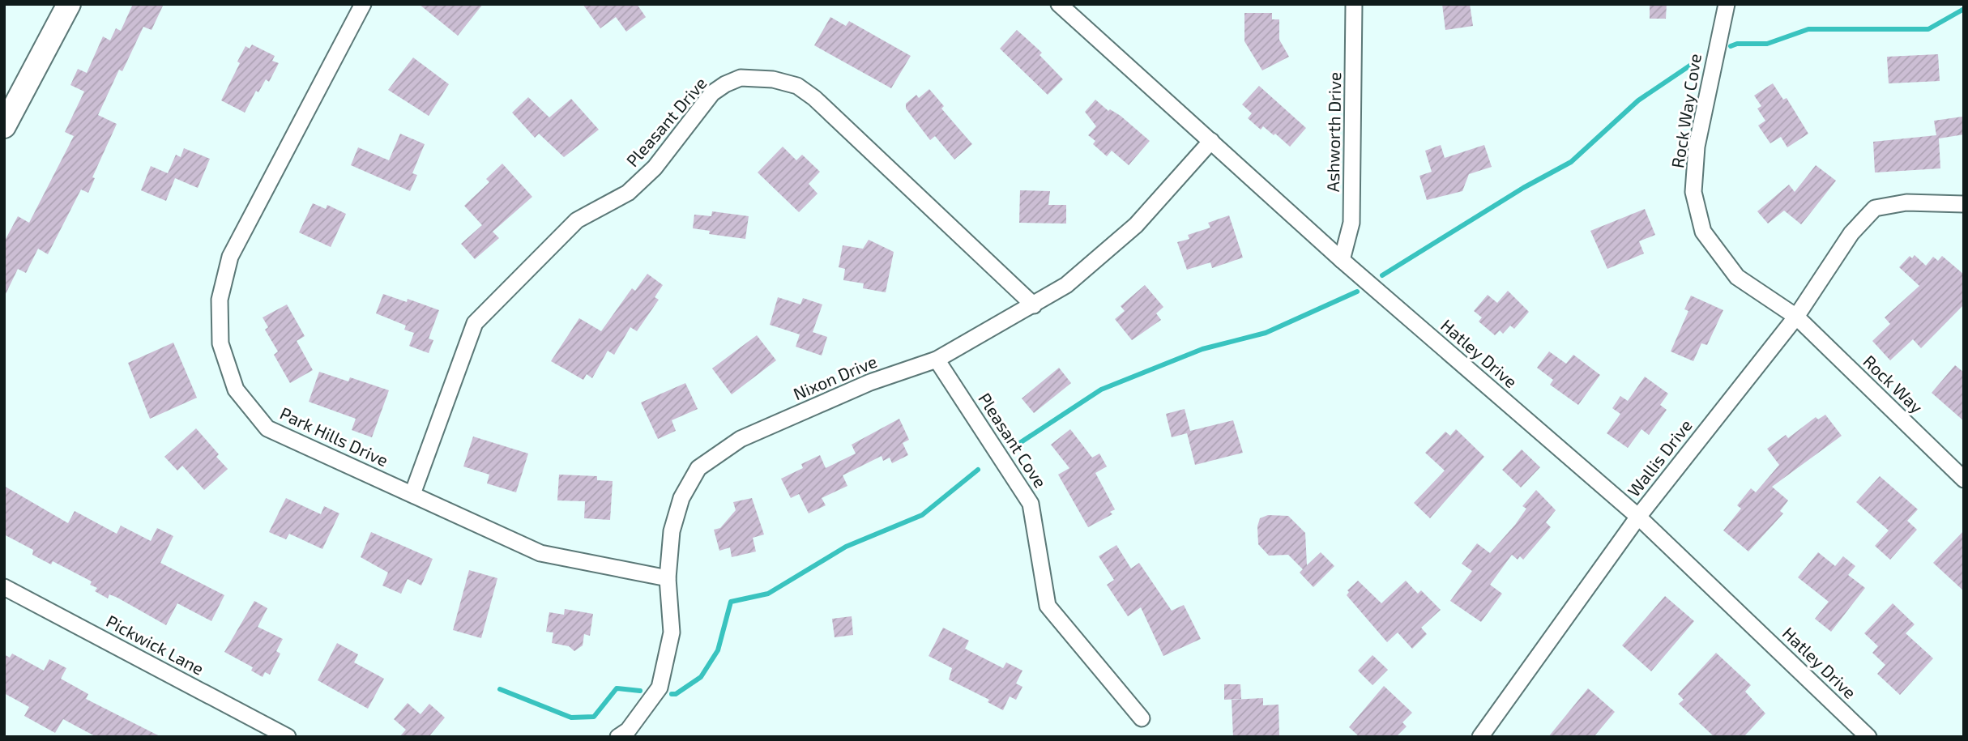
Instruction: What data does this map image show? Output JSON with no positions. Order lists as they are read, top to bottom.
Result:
{
  "streets": {
    "street": [
      "Rock Way Cove",
      "Pleasant Drive",
      "Ashworth Drive",
      "Hatley Drive",
      "Nixon Drive",
      "Rock Way",
      "Park Hills Drive",
      "Pleasant Cove",
      "Wallis Drive",
      "Pickwick Lane"
    ]
  },
  "crossings": [
    ["Rock Way Cove", "Rock Way"],
    ["Rock Way Cove", "Wallis Drive"],
    ["Pleasant Drive", "Nixon Drive"],
    ["Pleasant Drive", "Park Hills Drive"],
    ["Ashworth Drive", "Hatley Drive"],
    ["Hatley Drive", "Nixon Drive"],
    ["Hatley Drive", "Wallis Drive"],
    ["Nixon Drive", "Park Hills Drive"],
    ["Nixon Drive", "Pleasant Cove"],
    ["Rock Way", "Wallis Drive"]
  ]
}
